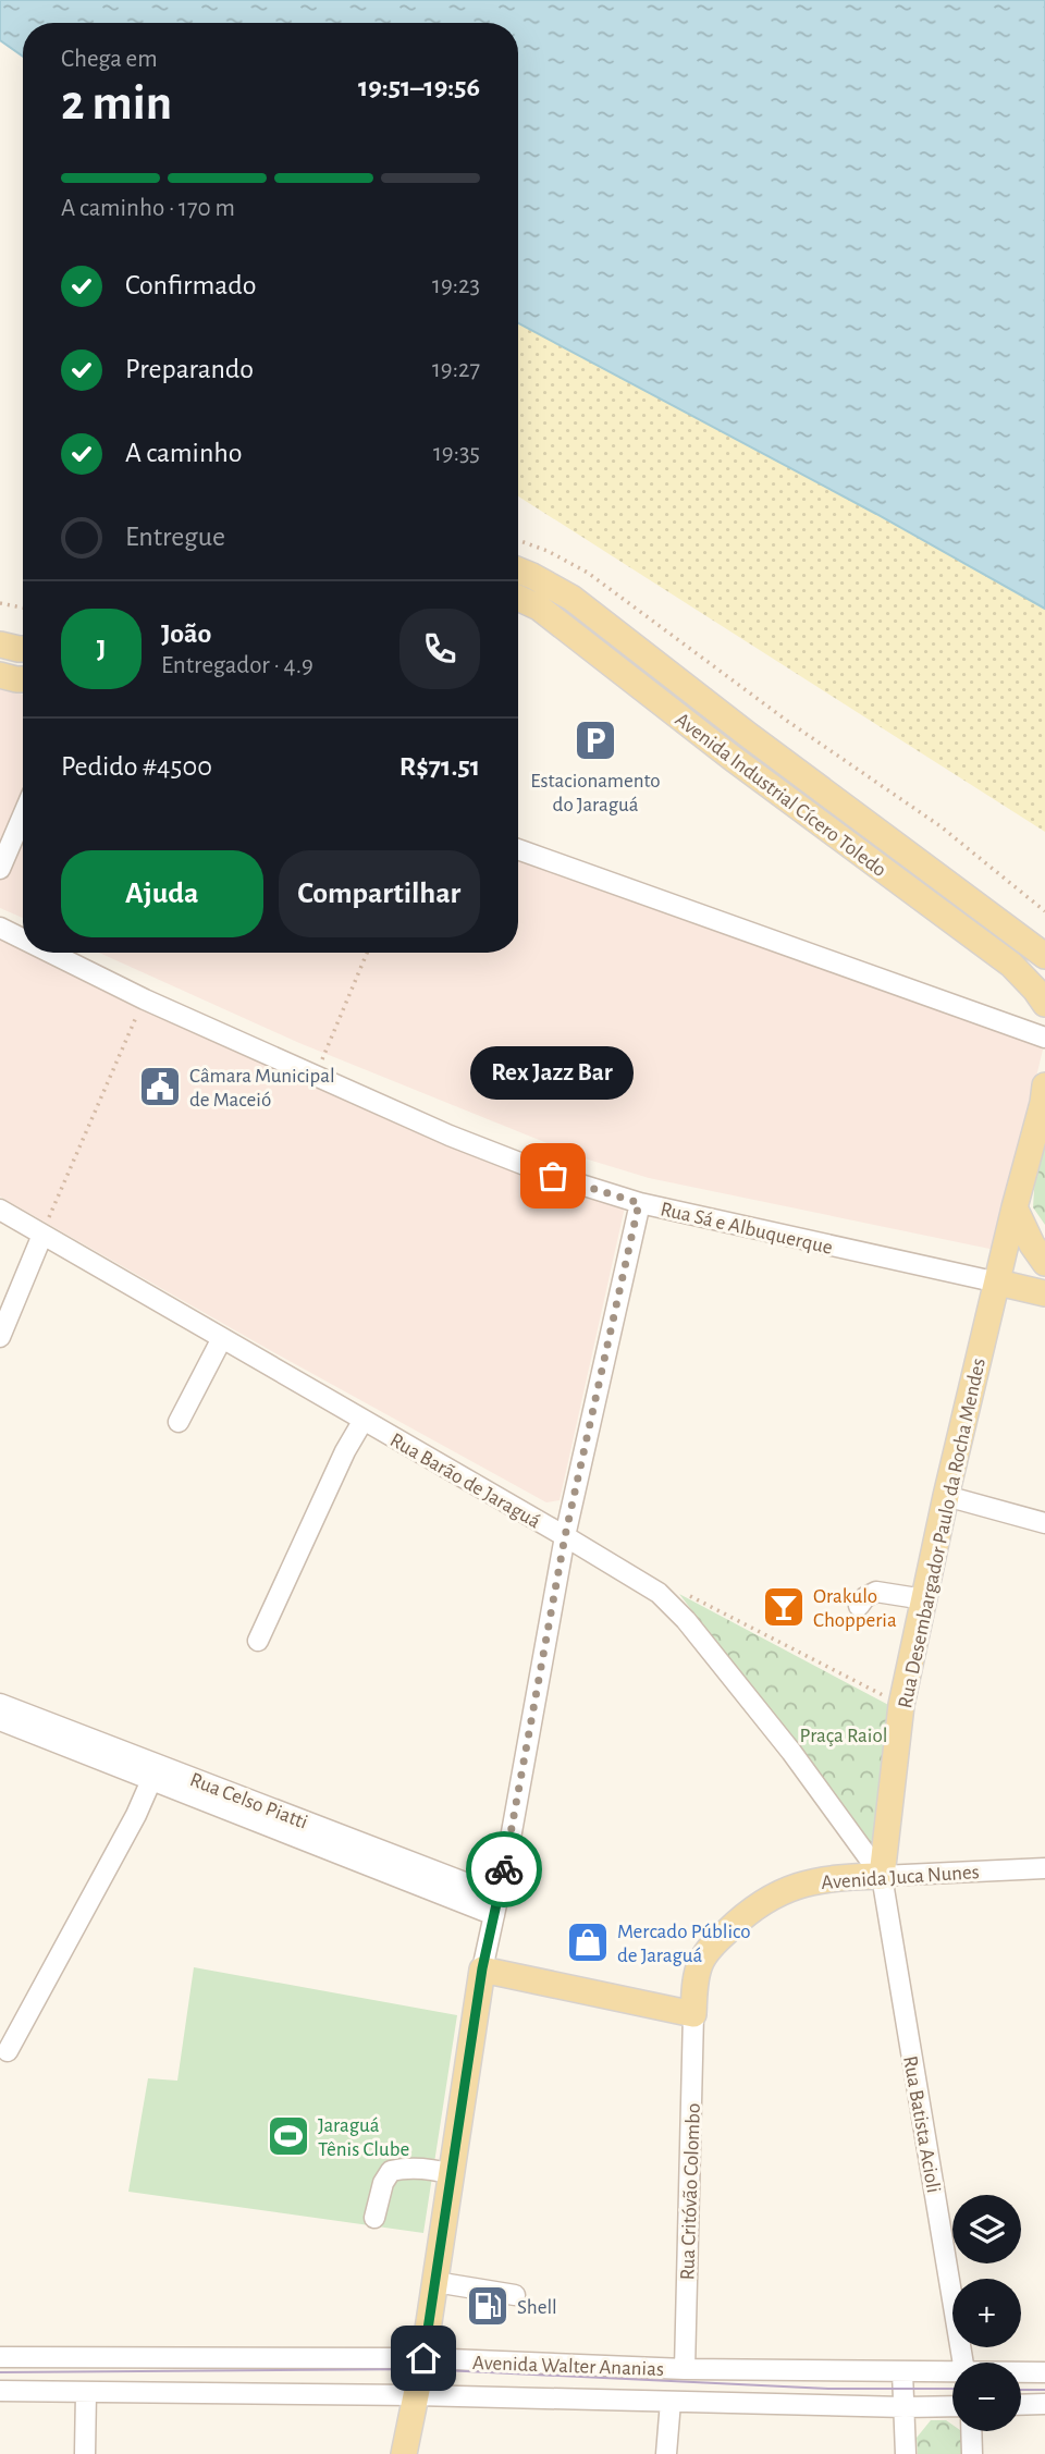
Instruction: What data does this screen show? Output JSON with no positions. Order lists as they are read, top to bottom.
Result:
{
  "streets": {
    "main road": ["Avenida Industrial Cícero Toledo", "Rua Desembargador Paulo da Rocha Mendes", "Avenida Juca Nunes"],
    "street": [
      "Rua Sá e Albuquerque",
      "Rua Barão de Jaraguá",
      "Rua Celso Piatti",
      "Rua Batista Acioli",
      "Rua Critóvão Colombo",
      "Avenida Walter Ananias"
    ]
  },
  "crossings": [
    ["Rua Sá e Albuquerque", "Rua Desembargador Paulo da Rocha Mendes"],
    ["Rua Barão de Jaraguá", "Rua Desembargador Paulo da Rocha Mendes"],
    ["Rua Barão de Jaraguá", "Avenida Juca Nunes"],
    ["Rua Barão de Jaraguá", "Rua Batista Acioli"],
    ["Rua Desembargador Paulo da Rocha Mendes", "Avenida Juca Nunes"],
    ["Rua Desembargador Paulo da Rocha Mendes", "Rua Batista Acioli"],
    ["Avenida Juca Nunes", "Rua Batista Acioli"],
    ["Avenida Juca Nunes", "Rua Critóvão Colombo"],
    ["Rua Critóvão Colombo", "Avenida Walter Ananias"]
  ],
  "parks": ["Praça Raiol"],
  "places": {
    "parking": ["Estacionamento do Jaraguá"],
    "public building": ["Câmara Municipal de Maceió"],
    "other": ["Rex Jazz Bar"],
    "bar": ["Orakulo Chopperia"],
    "shop": ["Mercado Público de Jaraguá"],
    "sports": ["Jaraguá Tênis Clube"],
    "fuel station": ["Shell"]
  },
  "page": {
    "heading": ["2 min", "Chega em", "19:51–19:56"],
    "panel": [
      "João",
      "Entregador · 4.9",
      "Pedido #4500",
      "R$71.51"
    ],
    "bar": "A caminho · 170 m",
    "list": [
      ["Confirmado", "19:23"],
      ["Preparando", "19:27"],
      ["A caminho", "19:35"],
      "Entregue"
    ],
    "round": "J",
    "buttons": ["Ajuda", "Compartilhar"],
    "bubble": "Rex Jazz Bar",
    "map_buttons": ["+", "−"]
  }
}
